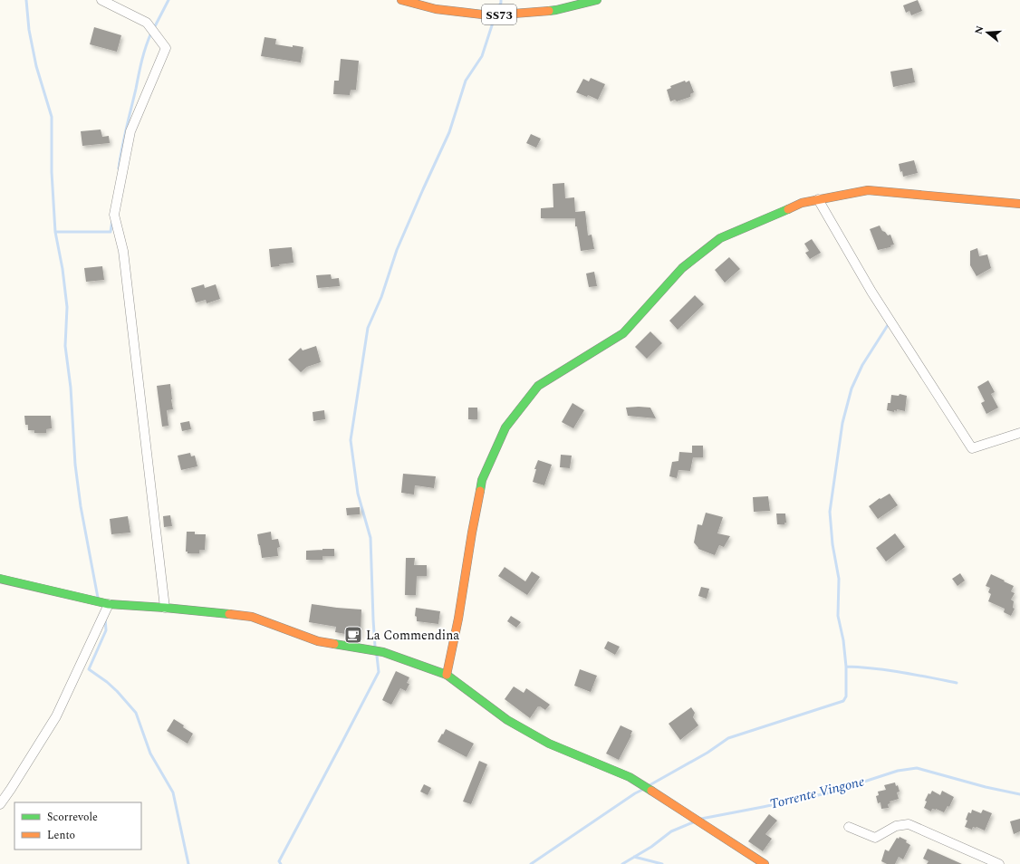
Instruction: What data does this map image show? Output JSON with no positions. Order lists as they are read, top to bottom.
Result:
{
  "streets": {
    "street": ["SS73"]
  },
  "water": ["Torrente Vingone"],
  "places": {
    "cafe": ["La Commendina"]
  },
  "legend": ["Scorrevole", "Lento"],
  "north": "left"
}
